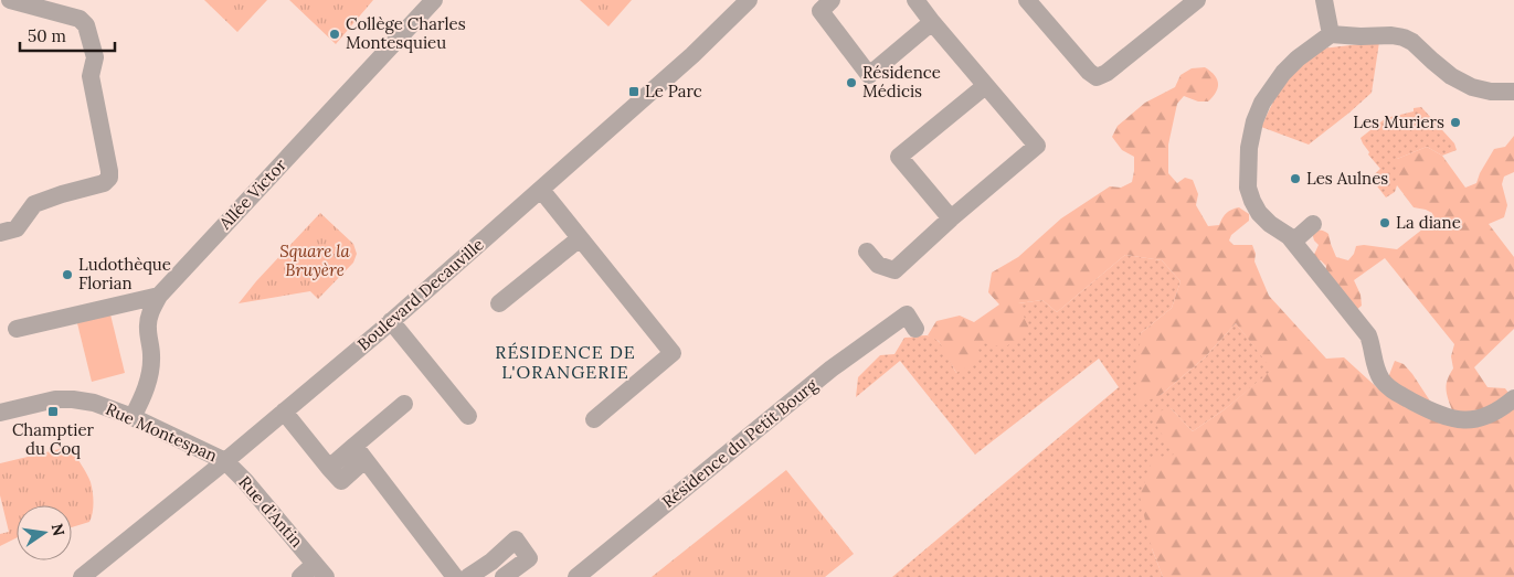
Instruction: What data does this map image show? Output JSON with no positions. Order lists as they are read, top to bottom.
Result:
{
  "streets": {
    "street": [
      "Allée Victor",
      "Boulevard Decauville",
      "Rue Montespan",
      "Résidence du Petit Bourg",
      "Rue d'Antin"
    ]
  },
  "crossings": [
    ["Allée Victor", "Rue Montespan"],
    ["Boulevard Decauville", "Rue Montespan"],
    ["Boulevard Decauville", "Rue d'Antin"],
    ["Rue Montespan", "Rue d'Antin"]
  ],
  "districts": ["RÉSIDENCE DE L'ORANGERIE"],
  "parks": ["Square la Bruyère"],
  "places": {
    "other": [
      "Collège Charles Montesquieu",
      "Résidence Médicis",
      "Les Muriers",
      "Les Aulnes",
      "La diane",
      "Ludothèque Florian"
    ],
    "transit": ["Le Parc", "Champtier du Coq"]
  },
  "scale_bar": "50 m",
  "north": "right"
}
